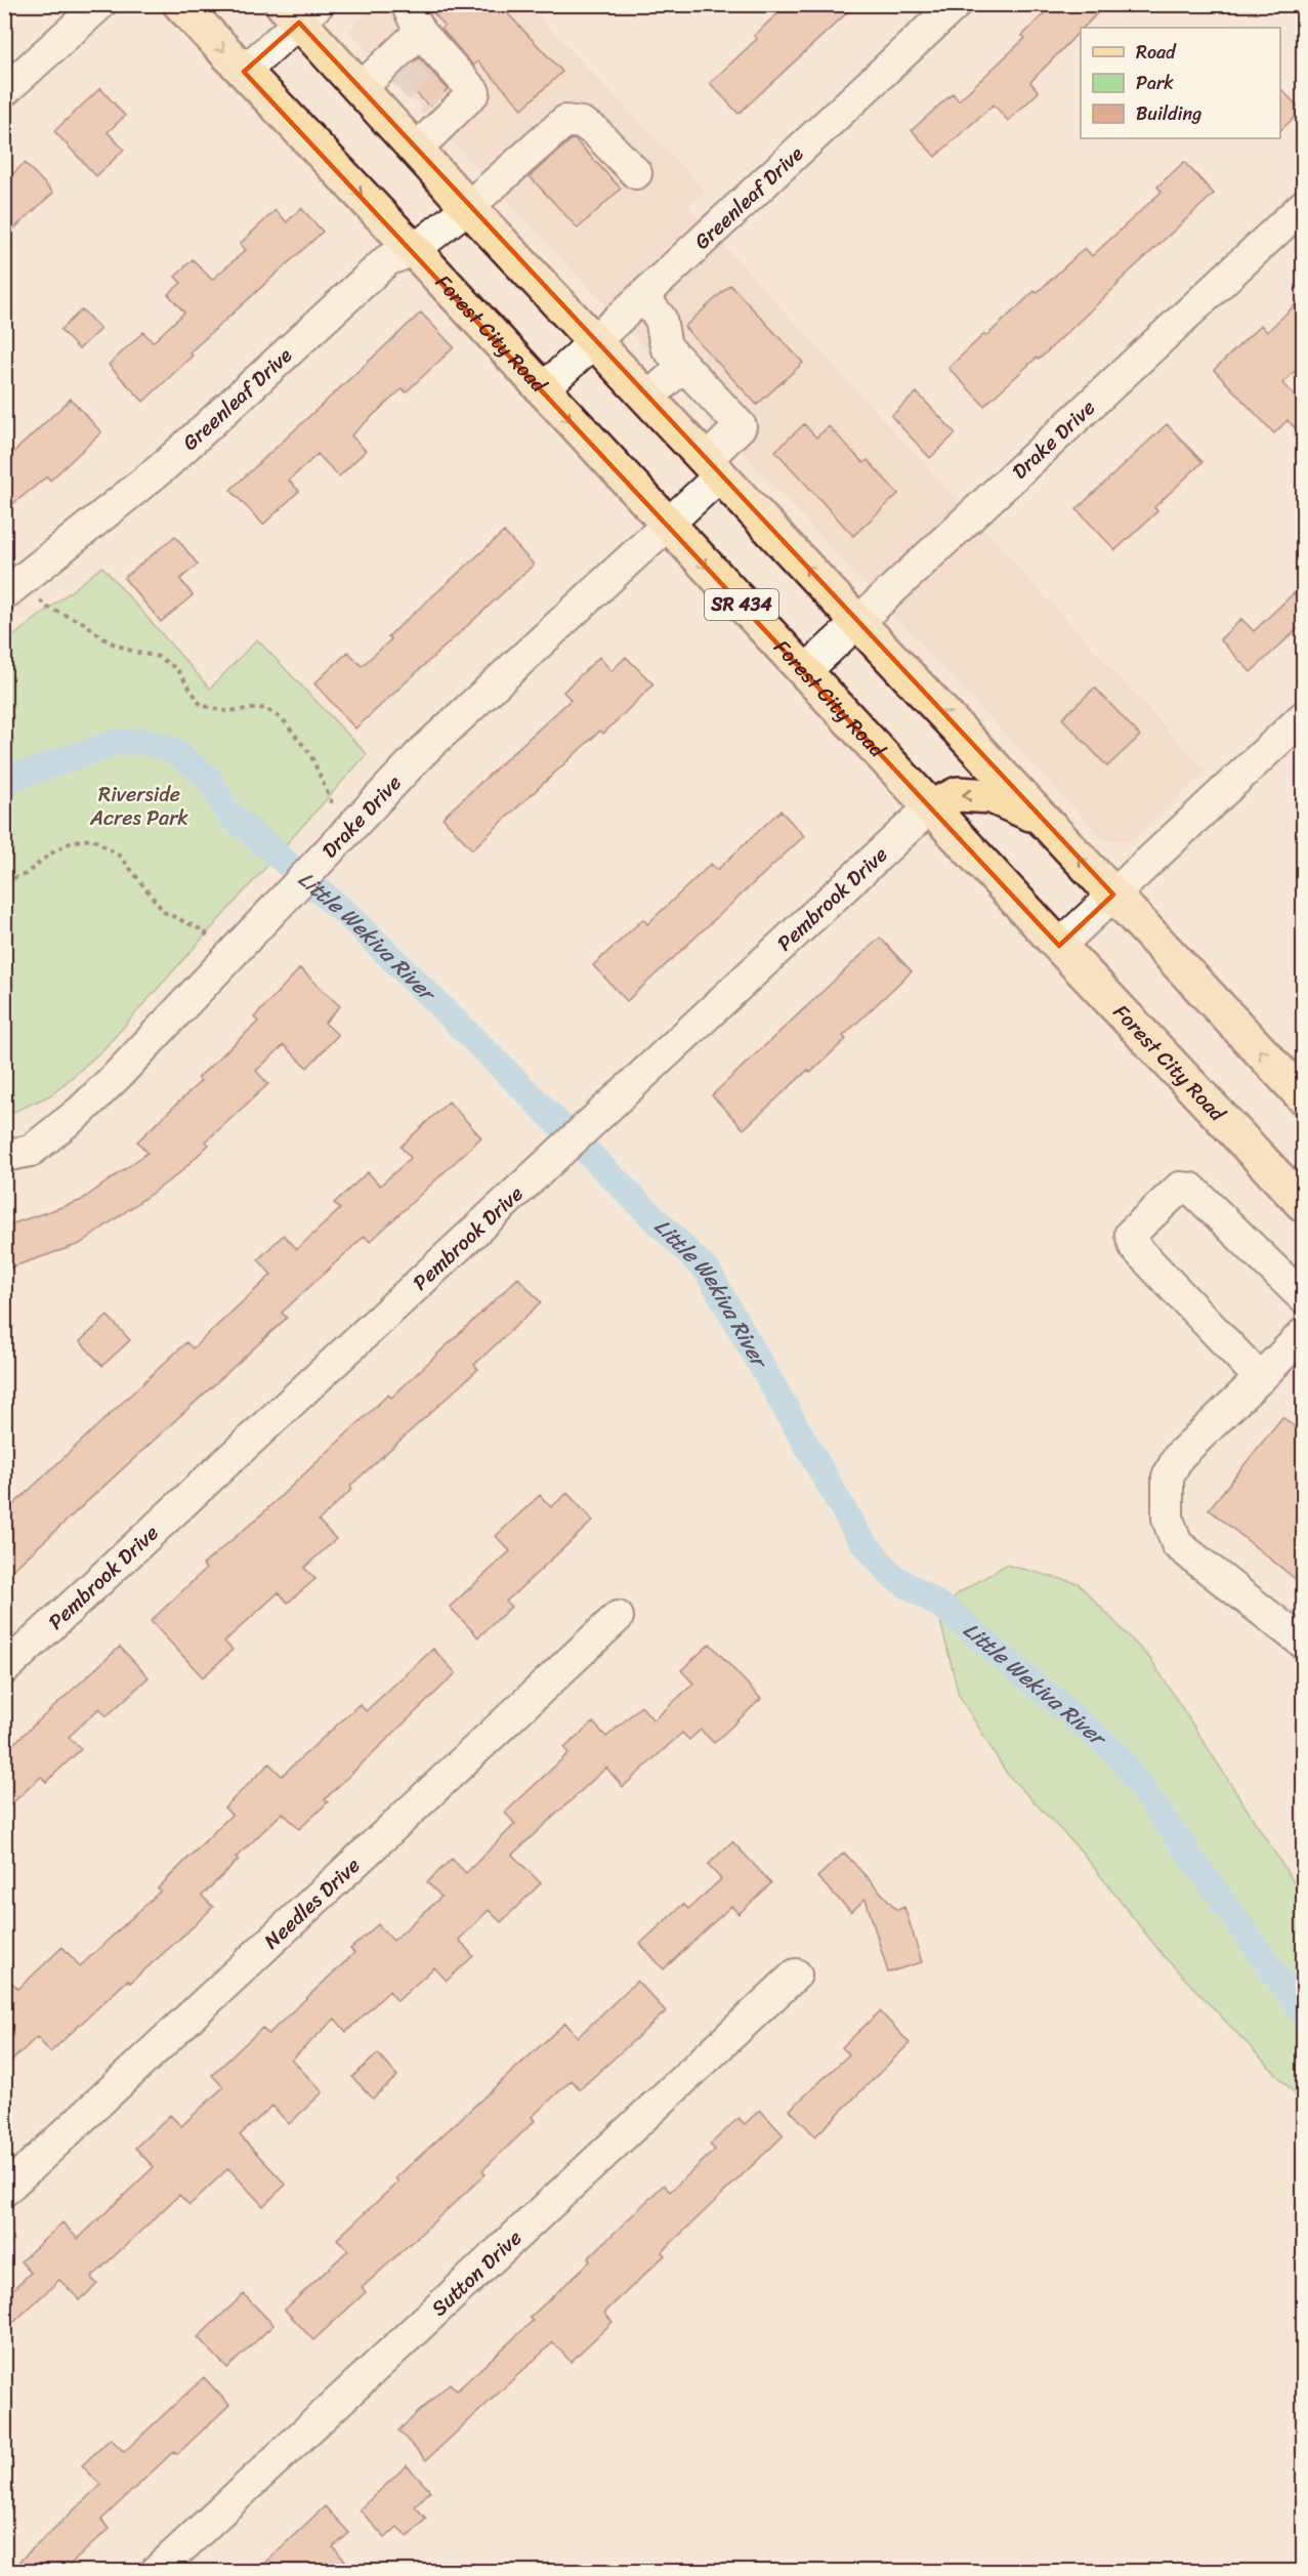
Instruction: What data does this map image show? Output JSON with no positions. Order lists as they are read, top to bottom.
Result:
{
  "streets": {
    "main road": ["Forest City Road", "SR 434"],
    "street": [
      "Greenleaf Drive",
      "Drake Drive",
      "Pembrook Drive",
      "Needles Drive",
      "Sutton Drive"
    ]
  },
  "crossings": [
    ["Greenleaf Drive", "Forest City Road"],
    ["Forest City Road", "Drake Drive"],
    ["Forest City Road", "Pembrook Drive"]
  ],
  "water": ["Little Wekiva River"],
  "parks": ["Riverside Acres Park"],
  "legend": ["Road", "Park", "Building"]
}
